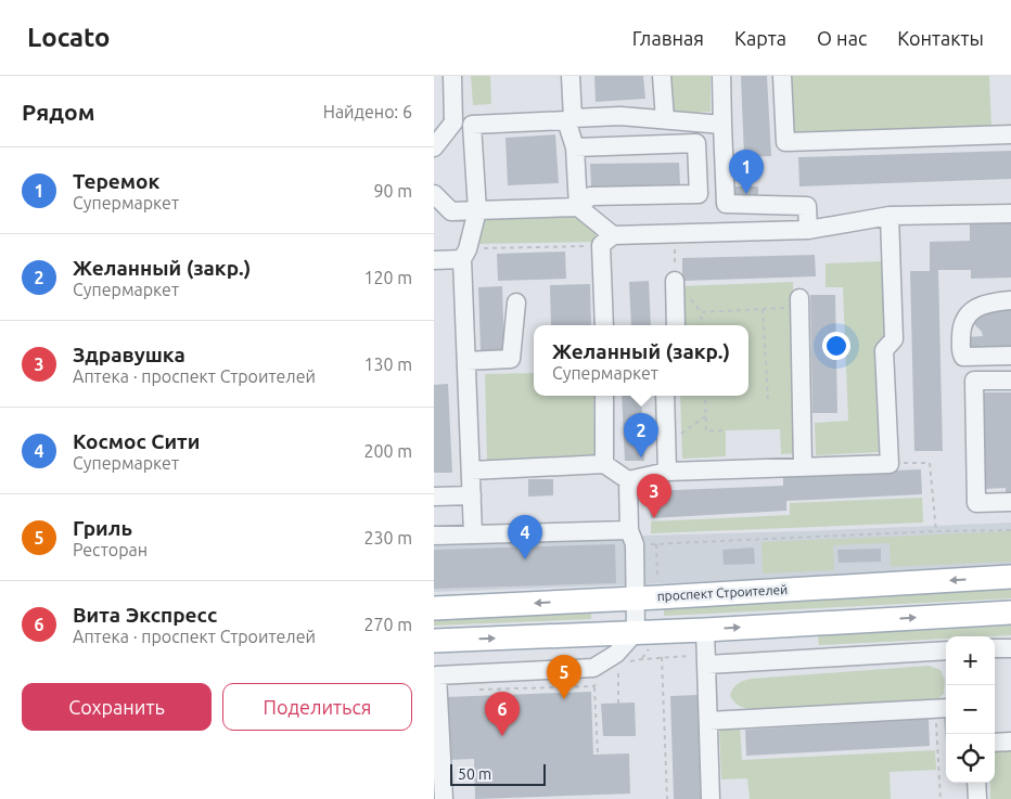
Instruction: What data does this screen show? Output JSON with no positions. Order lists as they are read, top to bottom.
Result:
{
  "streets": {
    "main road": ["проспект Строителей"]
  },
  "scale_bar": "50 m",
  "page": {
    "header": "Locato",
    "nav": [
      "Главная",
      "Карта",
      "О нас",
      "Контакты"
    ],
    "heading": ["Рядом", "Найдено: 6"],
    "list": [
      {
        "mark": "1",
        "name": "Теремок",
        "note": "Супермаркет",
        "value": "90 m"
      },
      {
        "mark": "2",
        "name": "Желанный (закр.)",
        "note": "Супермаркет",
        "value": "120 m"
      },
      {
        "mark": "3",
        "name": "Здравушка",
        "note": "Аптека · проспект Строителей",
        "value": "130 m"
      },
      {
        "mark": "4",
        "name": "Космос Сити",
        "note": "Супермаркет",
        "value": "200 m"
      },
      {
        "mark": "5",
        "name": "Гриль",
        "note": "Ресторан",
        "value": "230 m"
      },
      {
        "mark": "6",
        "name": "Вита Экспресс",
        "note": "Аптека · проспект Строителей",
        "value": "270 m"
      }
    ],
    "pins": [
      "1",
      "2",
      "3",
      "4",
      "5",
      "6"
    ],
    "popup": ["Желанный (закр.)", "Супермаркет"],
    "map_buttons": ["+", "−"],
    "buttons": ["Сохранить", "Поделиться"],
    "scale": "50 m"
  }
}
